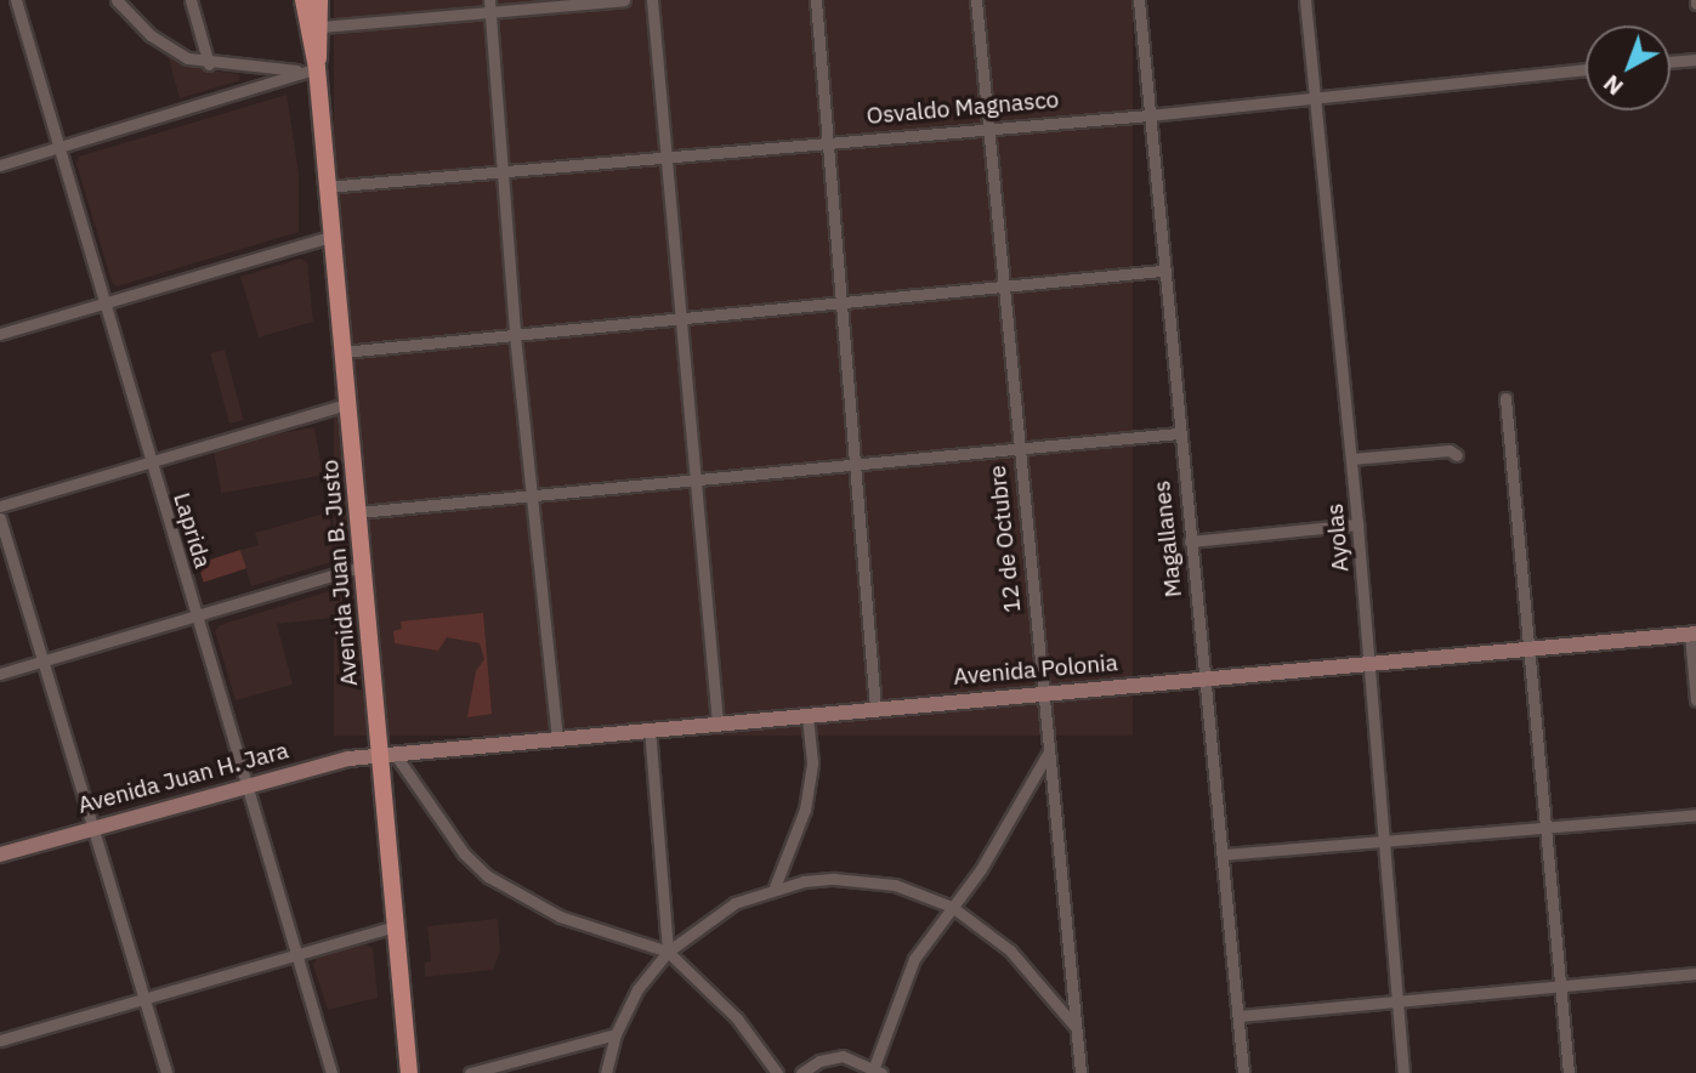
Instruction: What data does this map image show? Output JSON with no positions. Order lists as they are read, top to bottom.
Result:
{
  "streets": {
    "main road": ["Avenida Juan B. Justo", "Avenida Polonia", "Avenida Juan H. Jara"],
    "street": [
      "Osvaldo Magnasco",
      "Laprida",
      "Ayolas",
      "12 de Octubre",
      "Magallanes"
    ]
  },
  "crossings": [
    ["Osvaldo Magnasco", "Ayolas"],
    ["Osvaldo Magnasco", "12 de Octubre"],
    ["Osvaldo Magnasco", "Magallanes"],
    ["Osvaldo Magnasco", "Avenida Juan B. Justo"],
    ["Laprida", "Avenida Juan H. Jara"],
    ["Ayolas", "Avenida Polonia"],
    ["12 de Octubre", "Avenida Polonia"],
    ["Magallanes", "Avenida Polonia"],
    ["Avenida Juan B. Justo", "Avenida Polonia"],
    ["Avenida Juan B. Justo", "Avenida Juan H. Jara"],
    ["Avenida Polonia", "Avenida Juan H. Jara"]
  ],
  "north": "bottom left"
}
